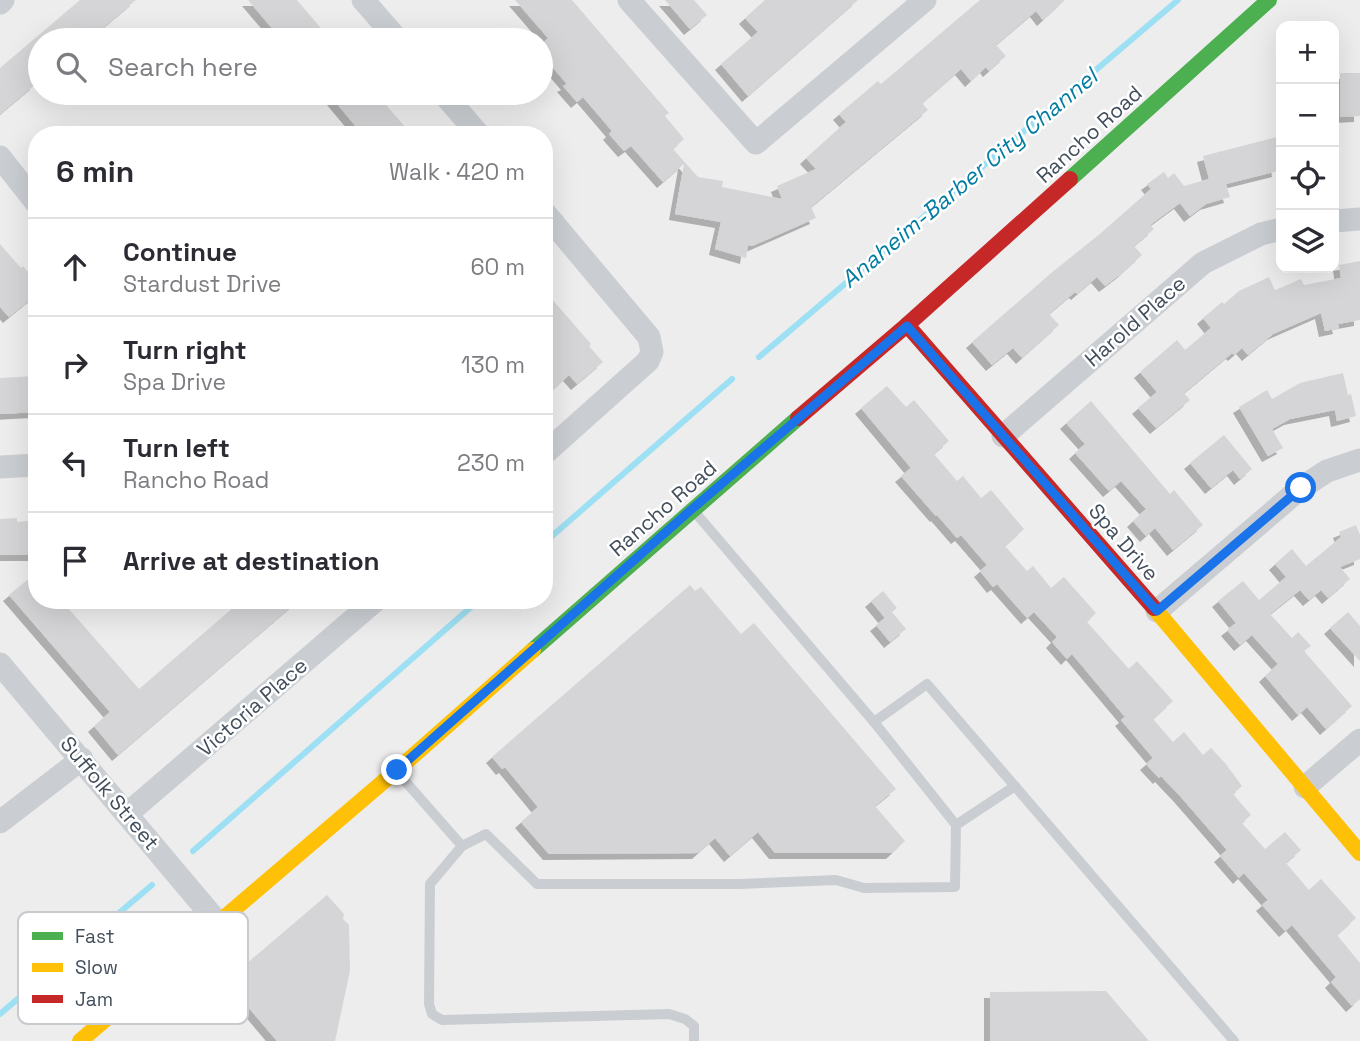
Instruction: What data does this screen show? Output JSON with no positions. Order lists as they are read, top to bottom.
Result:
{
  "streets": {
    "street": [
      "Rancho Road",
      "Harold Place",
      "Spa Drive",
      "Victoria Place",
      "Suffolk Street"
    ]
  },
  "crossings": [
    ["Rancho Road", "Spa Drive"],
    ["Harold Place", "Spa Drive"],
    ["Victoria Place", "Suffolk Street"]
  ],
  "water": ["Anaheim-Barber City Channel"],
  "legend": ["Fast", "Slow", "Jam"],
  "page": {
    "map_buttons": ["+", "−"],
    "search": "Search here",
    "heading": ["6 min", "Walk · 420 m"],
    "list": [
      ["Continue", "Stardust Drive", "60 m"],
      ["Turn right", "Spa Drive", "130 m"],
      ["Turn left", "Rancho Road", "230 m"],
      "Arrive at destination"
    ]
  }
}
